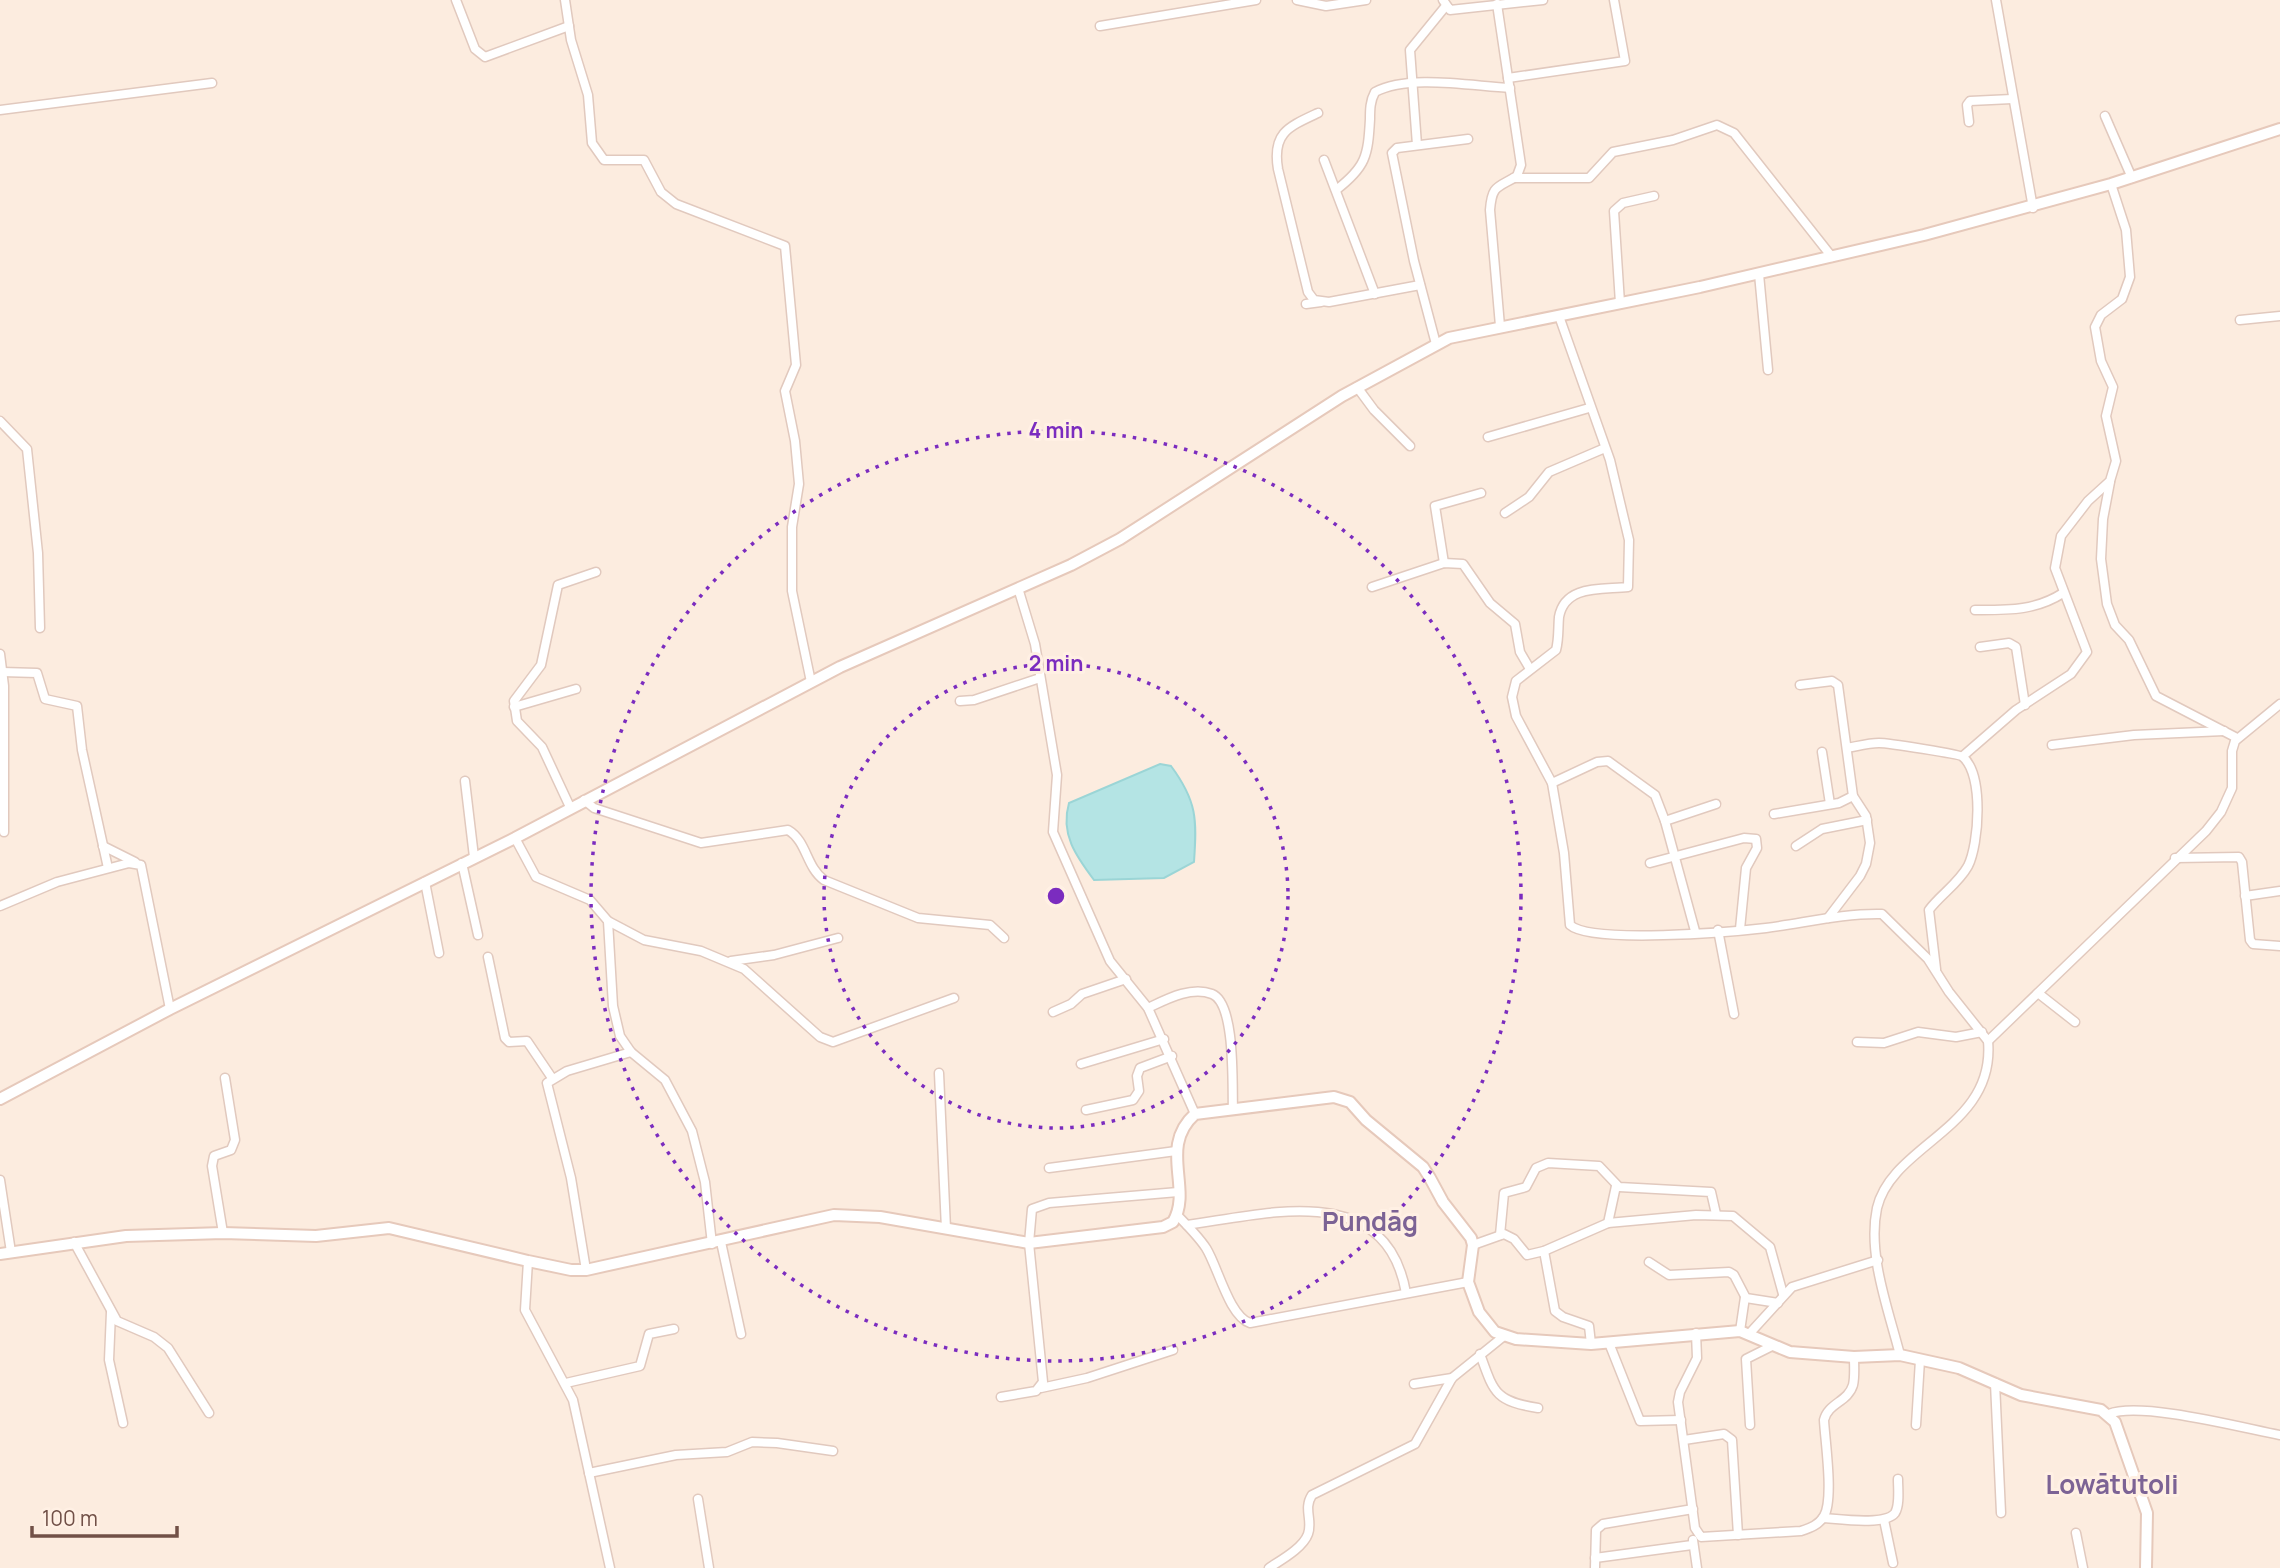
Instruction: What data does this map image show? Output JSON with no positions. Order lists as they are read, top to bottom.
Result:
{
  "districts": ["Pundāg", "Lowātutoli"],
  "scale_bar": "100 m",
  "rings": ["4 min", "2 min"]
}
